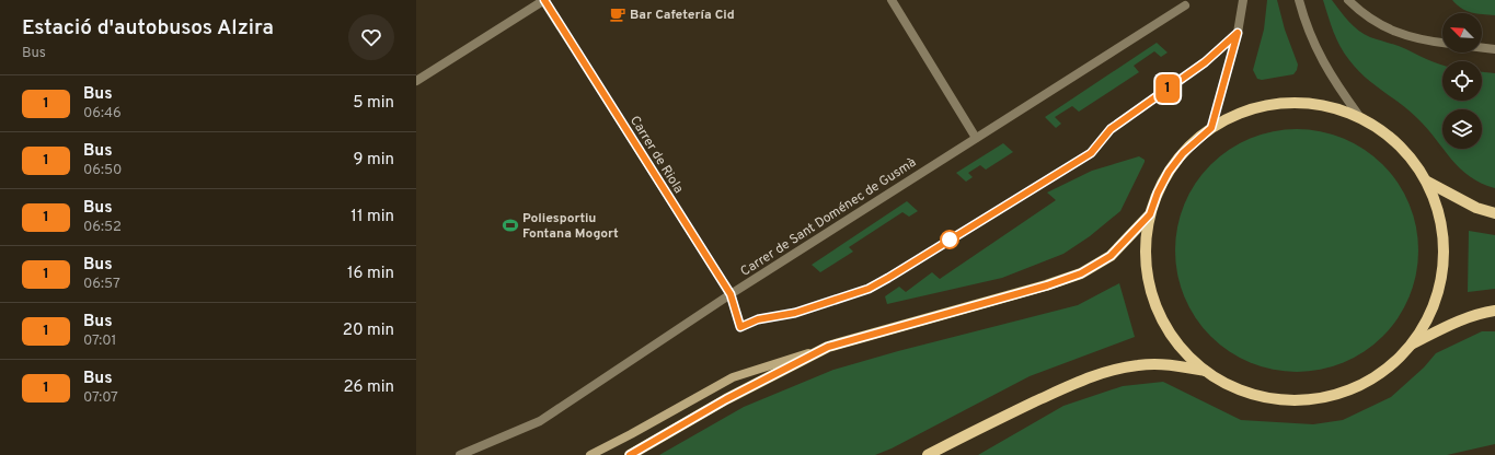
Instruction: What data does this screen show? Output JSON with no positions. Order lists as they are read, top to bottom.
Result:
{
  "streets": {
    "street": ["Carrer de Riola", "Carrer de Sant Doménec de Gusmà"]
  },
  "crossings": [
    ["Carrer de Riola", "Carrer de Sant Doménec de Gusmà"]
  ],
  "places": {
    "cafe": ["Bar Cafetería Cid"],
    "sports": ["Poliesportiu Fontana Mogort"]
  },
  "lines": ["bus line 1"],
  "north": "top left",
  "page": {
    "heading": ["Estació d'autobusos Alzira", "Bus"],
    "on_map": "1",
    "list": [
      {
        "mark": "1",
        "name": "Bus",
        "note": "06:46",
        "value": "5 min"
      },
      {
        "mark": "1",
        "name": "Bus",
        "note": "06:50",
        "value": "9 min"
      },
      {
        "mark": "1",
        "name": "Bus",
        "note": "06:52",
        "value": "11 min"
      },
      {
        "mark": "1",
        "name": "Bus",
        "note": "06:57",
        "value": "16 min"
      },
      {
        "mark": "1",
        "name": "Bus",
        "note": "07:01",
        "value": "20 min"
      },
      {
        "mark": "1",
        "name": "Bus",
        "note": "07:07",
        "value": "26 min"
      }
    ]
  }
}
